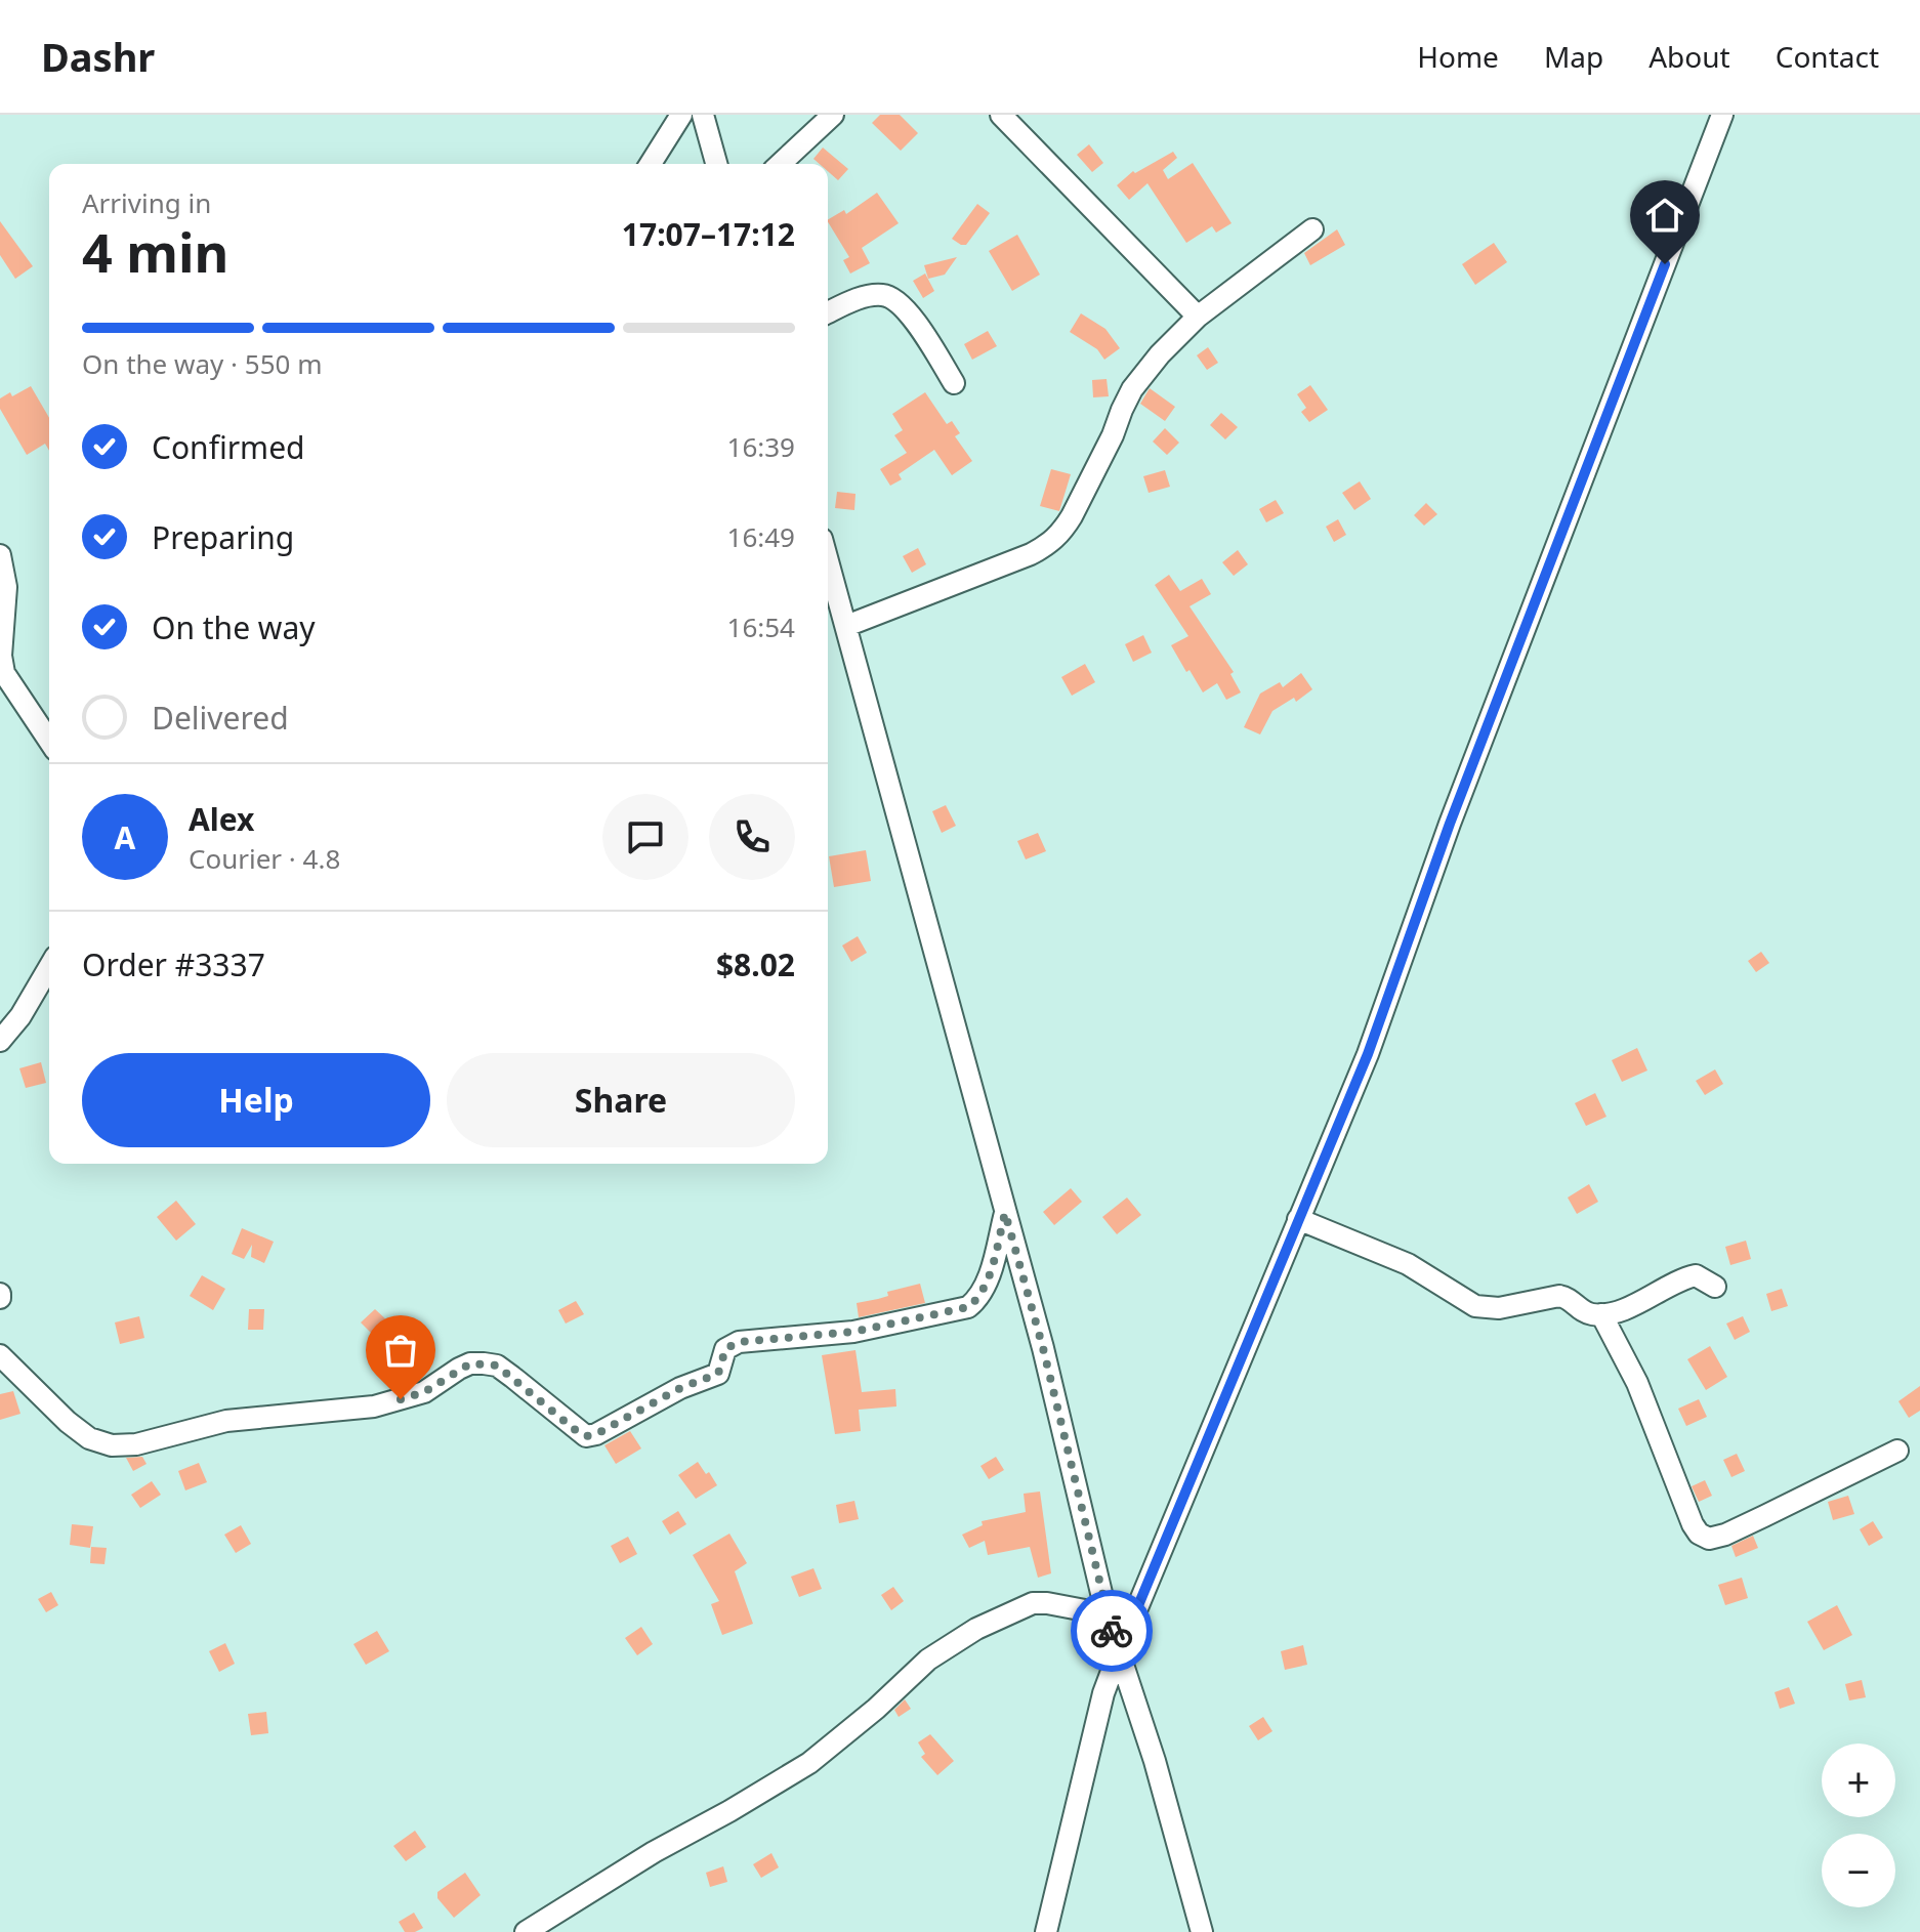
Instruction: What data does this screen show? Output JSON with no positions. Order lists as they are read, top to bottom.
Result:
{
  "page": {
    "header": "Dashr",
    "nav": [
      "Home",
      "Map",
      "About",
      "Contact"
    ],
    "heading": ["4 min", "Arriving in", "17:07–17:12"],
    "panel": [
      "Alex",
      "Courier · 4.8",
      "Order #3337",
      "$8.02"
    ],
    "bar": "On the way · 550 m",
    "list": [
      ["Confirmed", "16:39"],
      ["Preparing", "16:49"],
      ["On the way", "16:54"],
      "Delivered"
    ],
    "round": "A",
    "buttons": ["Help", "Share"],
    "map_buttons": ["+", "−"]
  }
}
